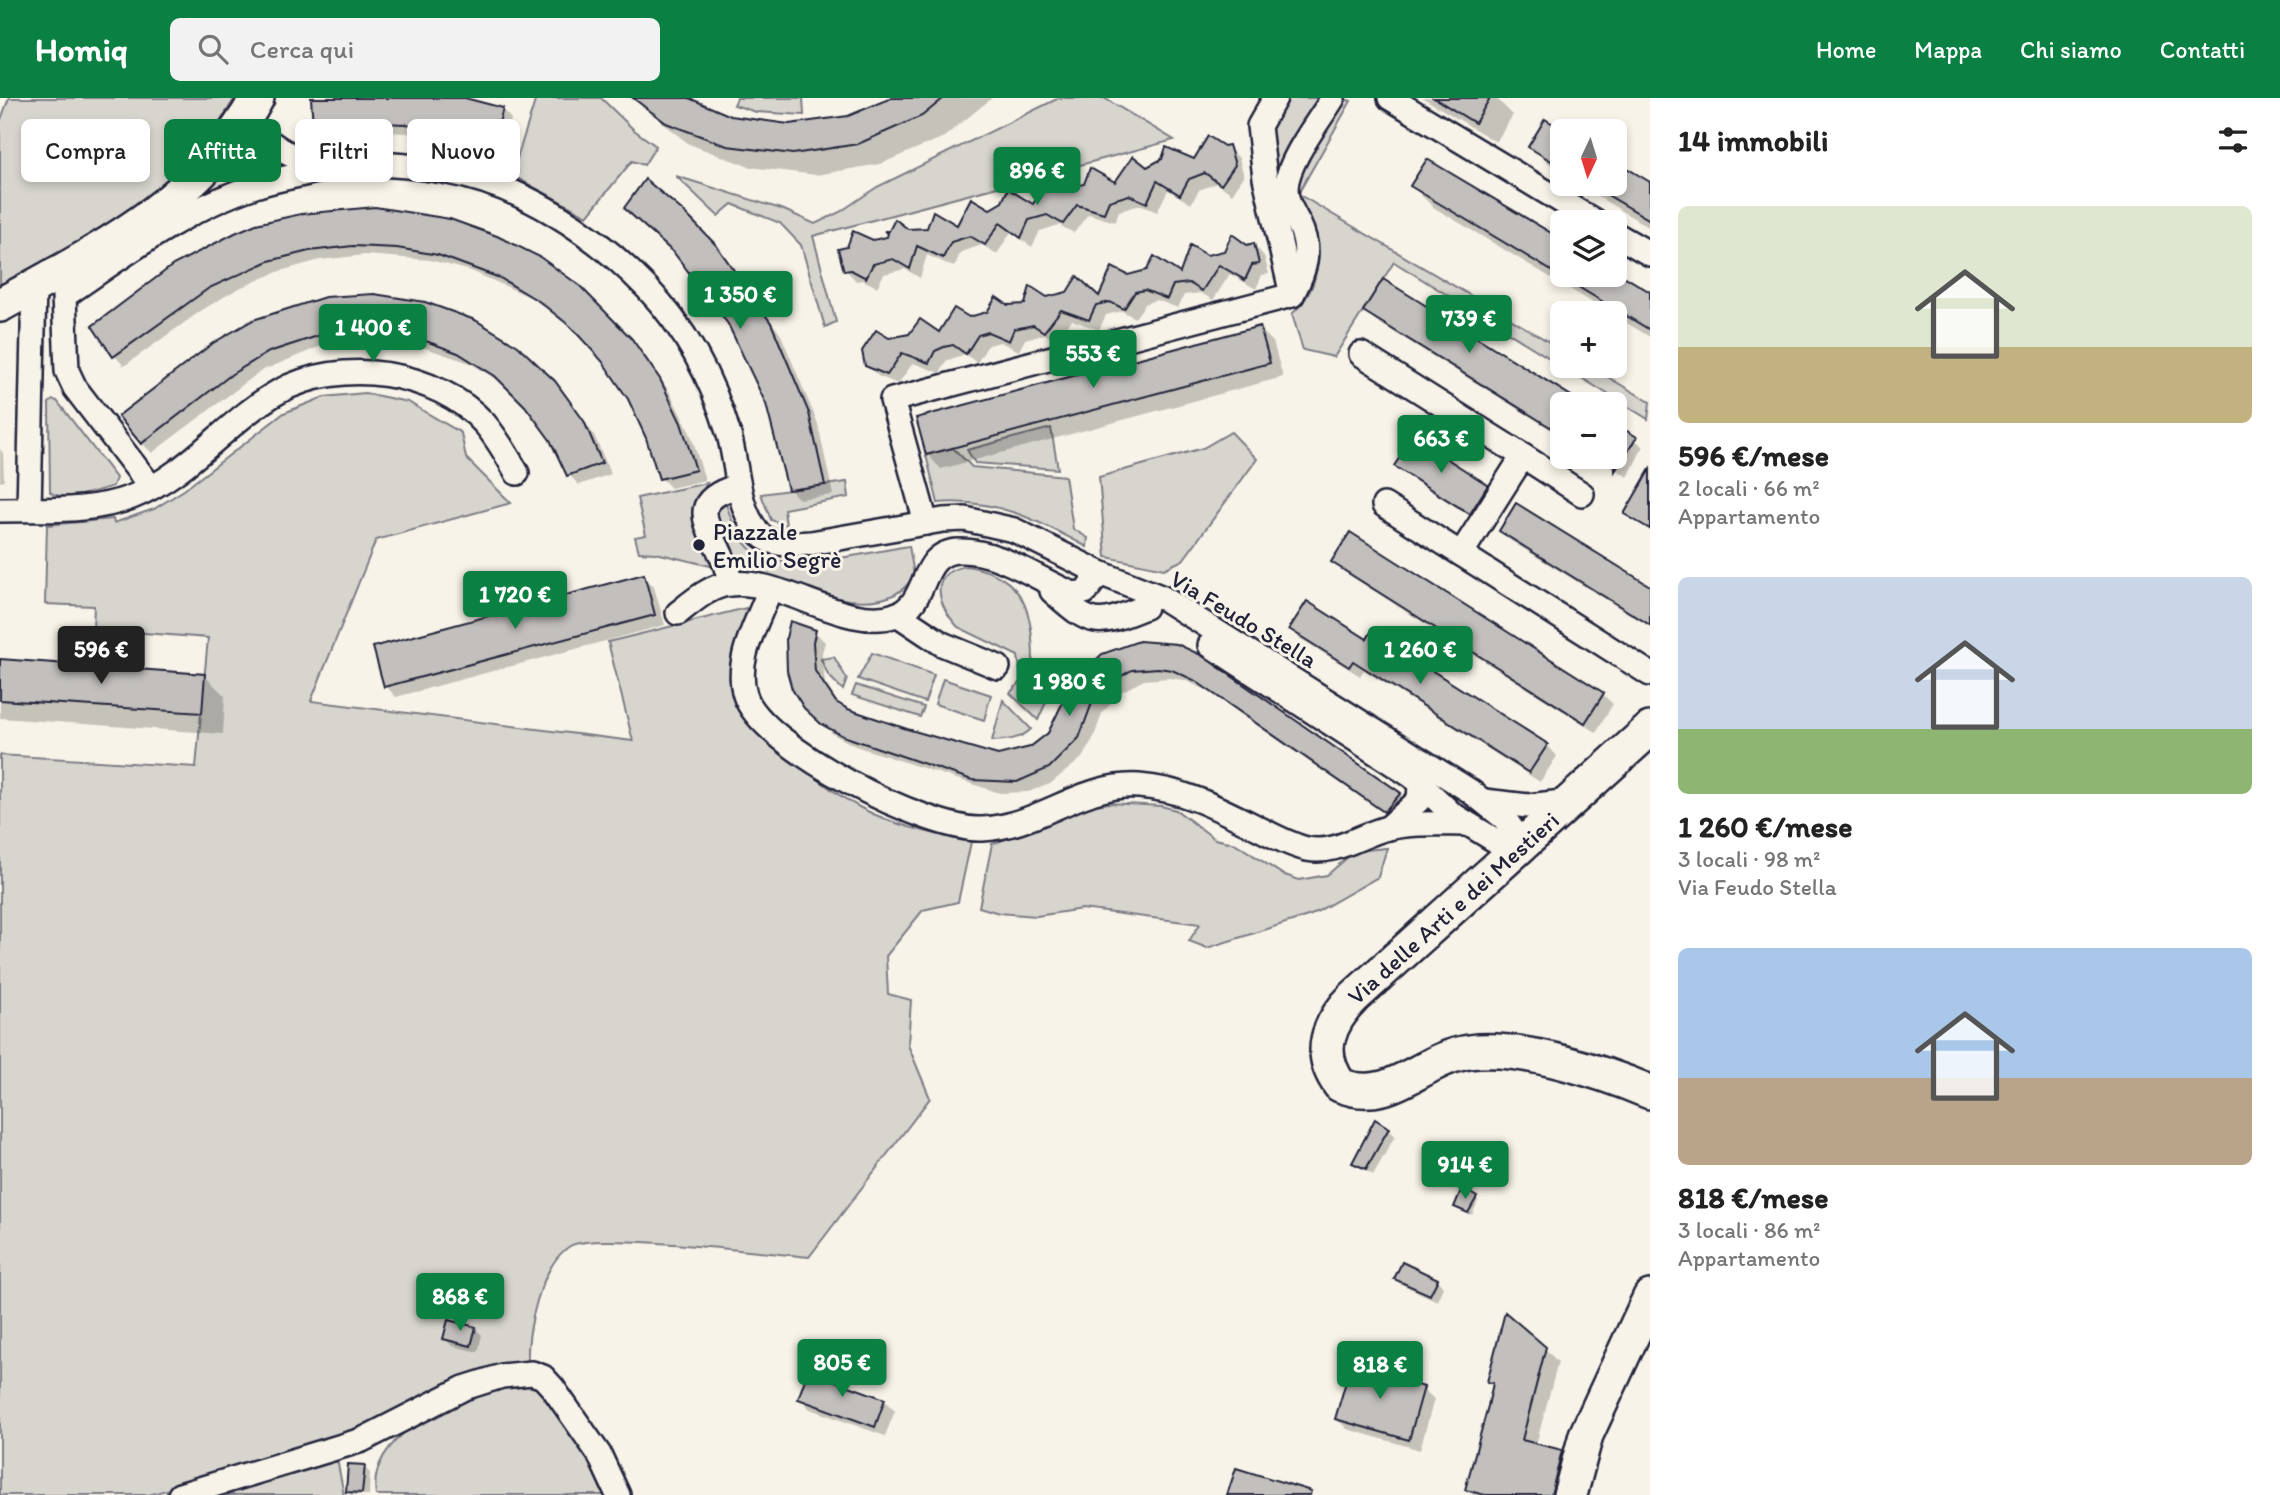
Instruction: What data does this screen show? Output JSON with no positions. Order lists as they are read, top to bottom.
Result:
{
  "streets": {
    "street": ["Via Feudo Stella", "Via delle Arti e dei Mestieri"]
  },
  "crossings": [
    ["Via Feudo Stella", "Via delle Arti e dei Mestieri"]
  ],
  "places": ["Piazzale Emilio Segrè"],
  "north": "bottom",
  "page": {
    "header": "Homiq",
    "search": "Cerca qui",
    "nav": [
      "Home",
      "Mappa",
      "Chi siamo",
      "Contatti"
    ],
    "heading": "14 immobili",
    "map_buttons": ["+", "−"],
    "chip": [
      "Compra",
      "Affitta",
      "Filtri",
      "Nuovo"
    ],
    "price": [
      "896 €",
      "1 350 €",
      "739 €",
      "1 400 €",
      "553 €",
      "663 €",
      "1 720 €",
      "596 €",
      "1 260 €",
      "1 980 €",
      "914 €",
      "868 €",
      "805 €",
      "818 €"
    ],
    "list": [
      {
        "name": "596 €/mese",
        "note": "2 locali · 66 m² · Appartamento"
      },
      {
        "name": "1 260 €/mese",
        "note": "3 locali · 98 m² · Via Feudo Stella"
      },
      {
        "name": "818 €/mese",
        "note": "3 locali · 86 m² · Appartamento"
      }
    ]
  }
}
